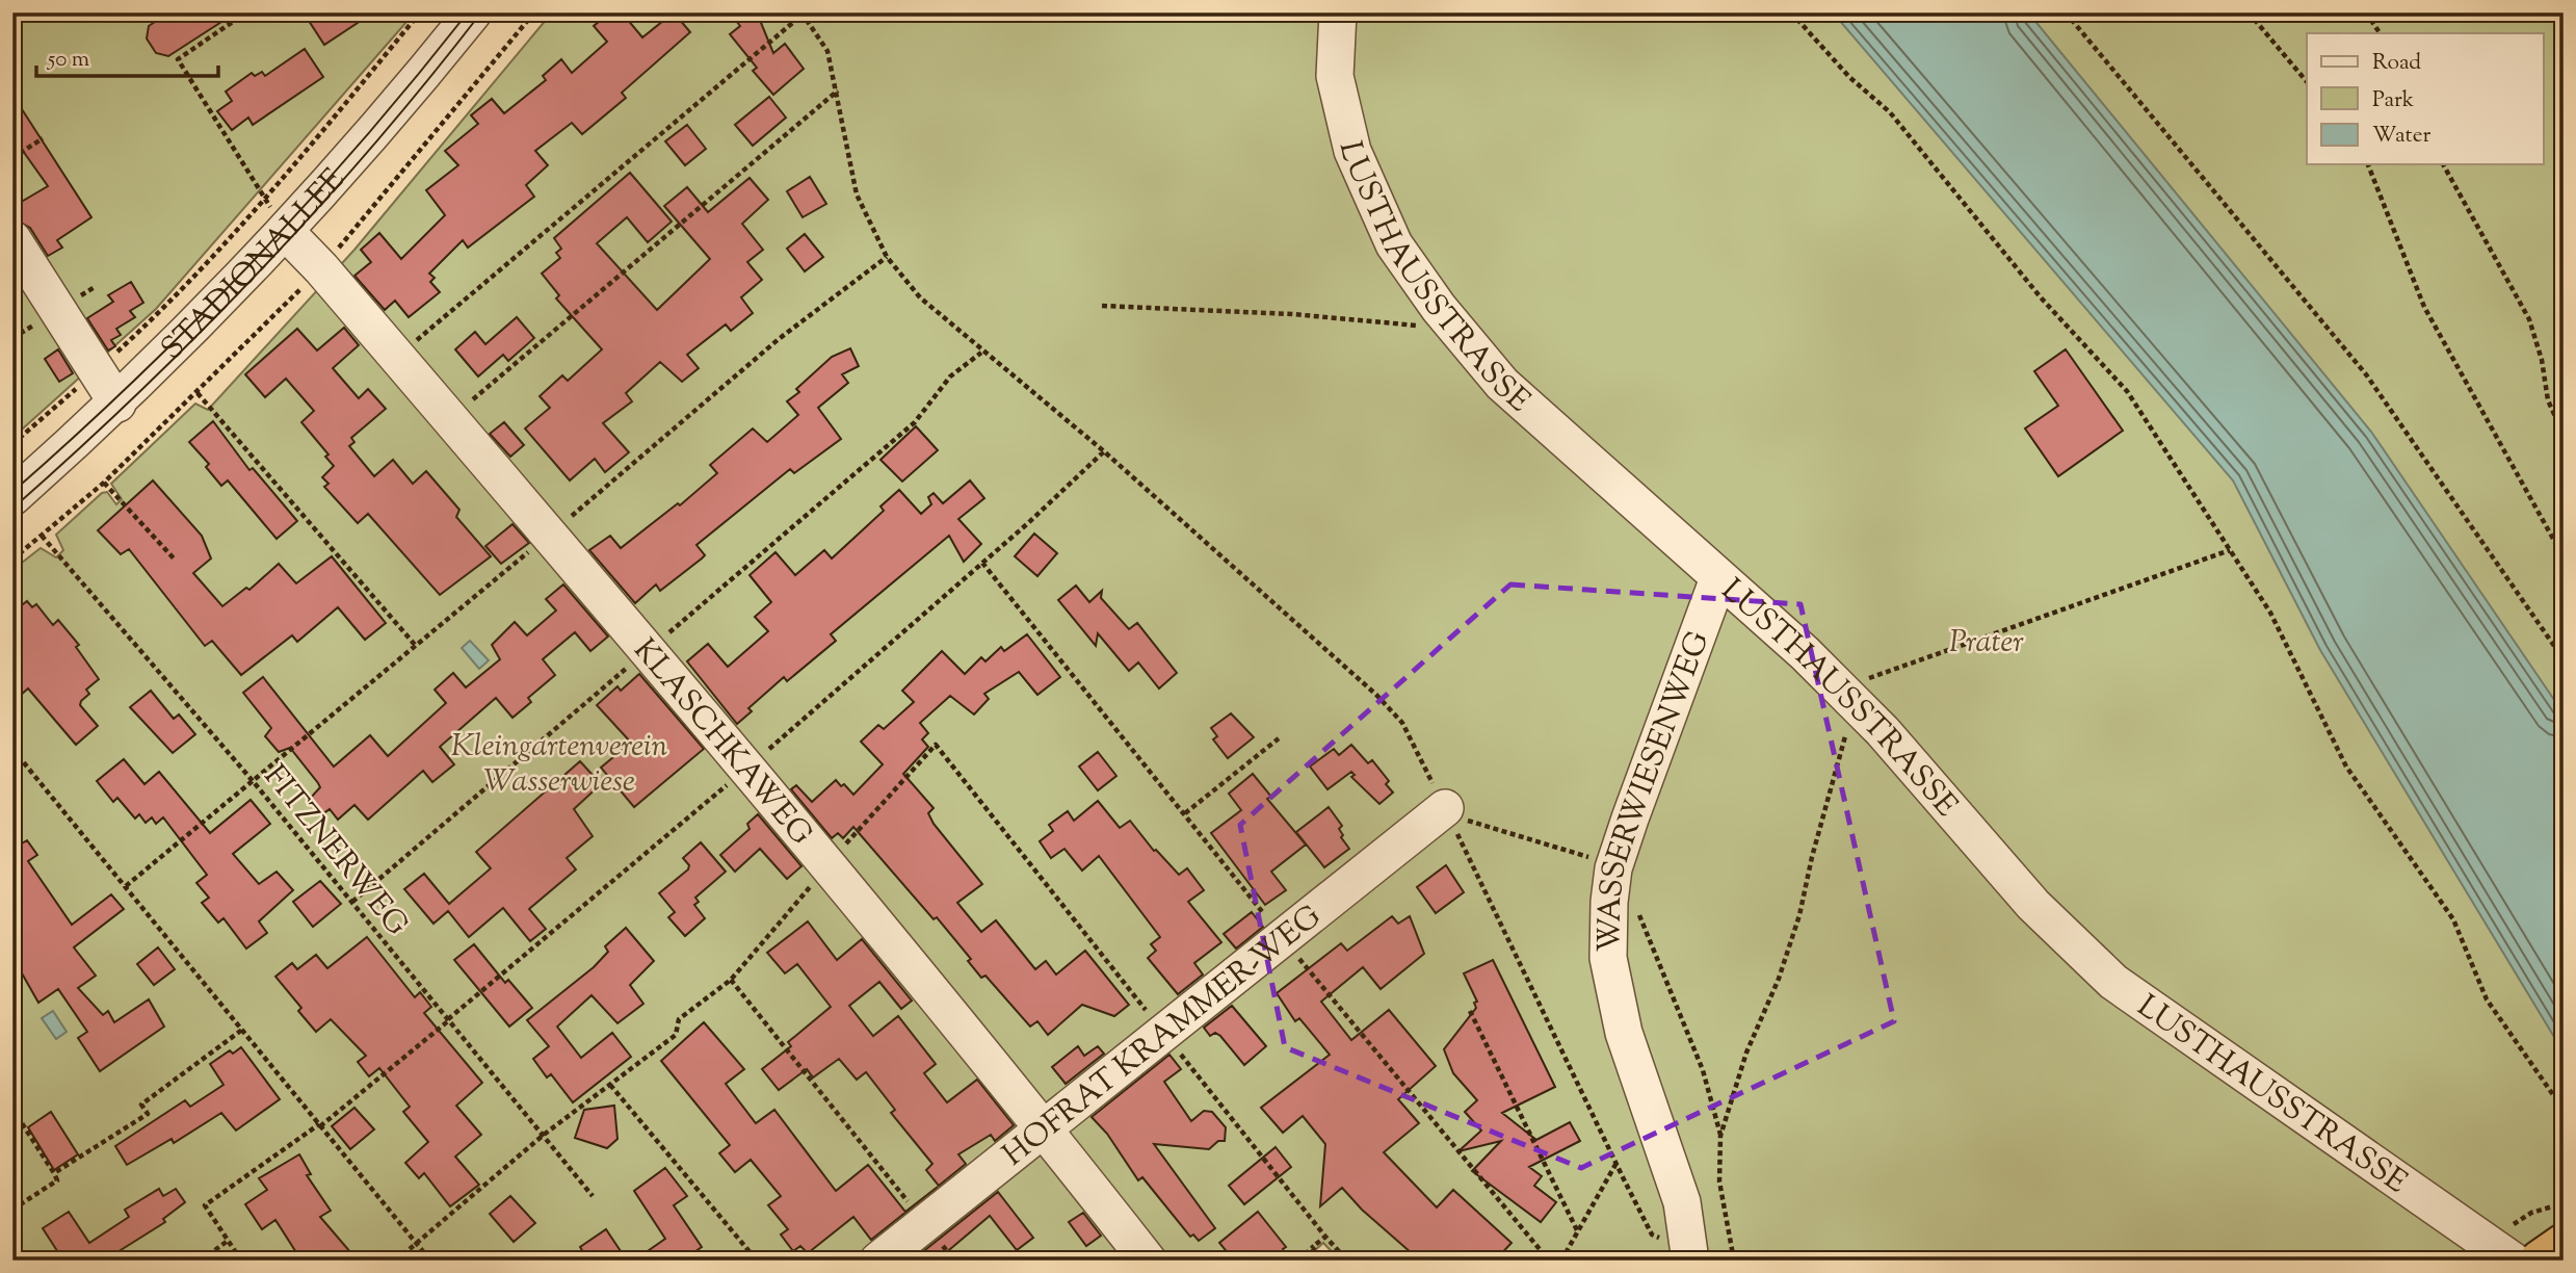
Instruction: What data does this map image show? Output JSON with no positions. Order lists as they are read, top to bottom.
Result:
{
  "streets": {
    "street": [
      "STADIONALLEE",
      "LUSTHAUSSTRASSE",
      "KLASCHKAWEG",
      "WASSERWIESENWEG",
      "HOFRAT KRAMMER-WEG"
    ],
    "path": ["FITZNERWEG"]
  },
  "crossings": [
    ["STADIONALLEE", "KLASCHKAWEG"],
    ["LUSTHAUSSTRASSE", "WASSERWIESENWEG"],
    ["KLASCHKAWEG", "HOFRAT KRAMMER-WEG"]
  ],
  "parks": ["Prater", "Kleingartenverein Wasserwiese"],
  "legend": ["Road", "Park", "Water"],
  "scale_bar": "50 m"
}
